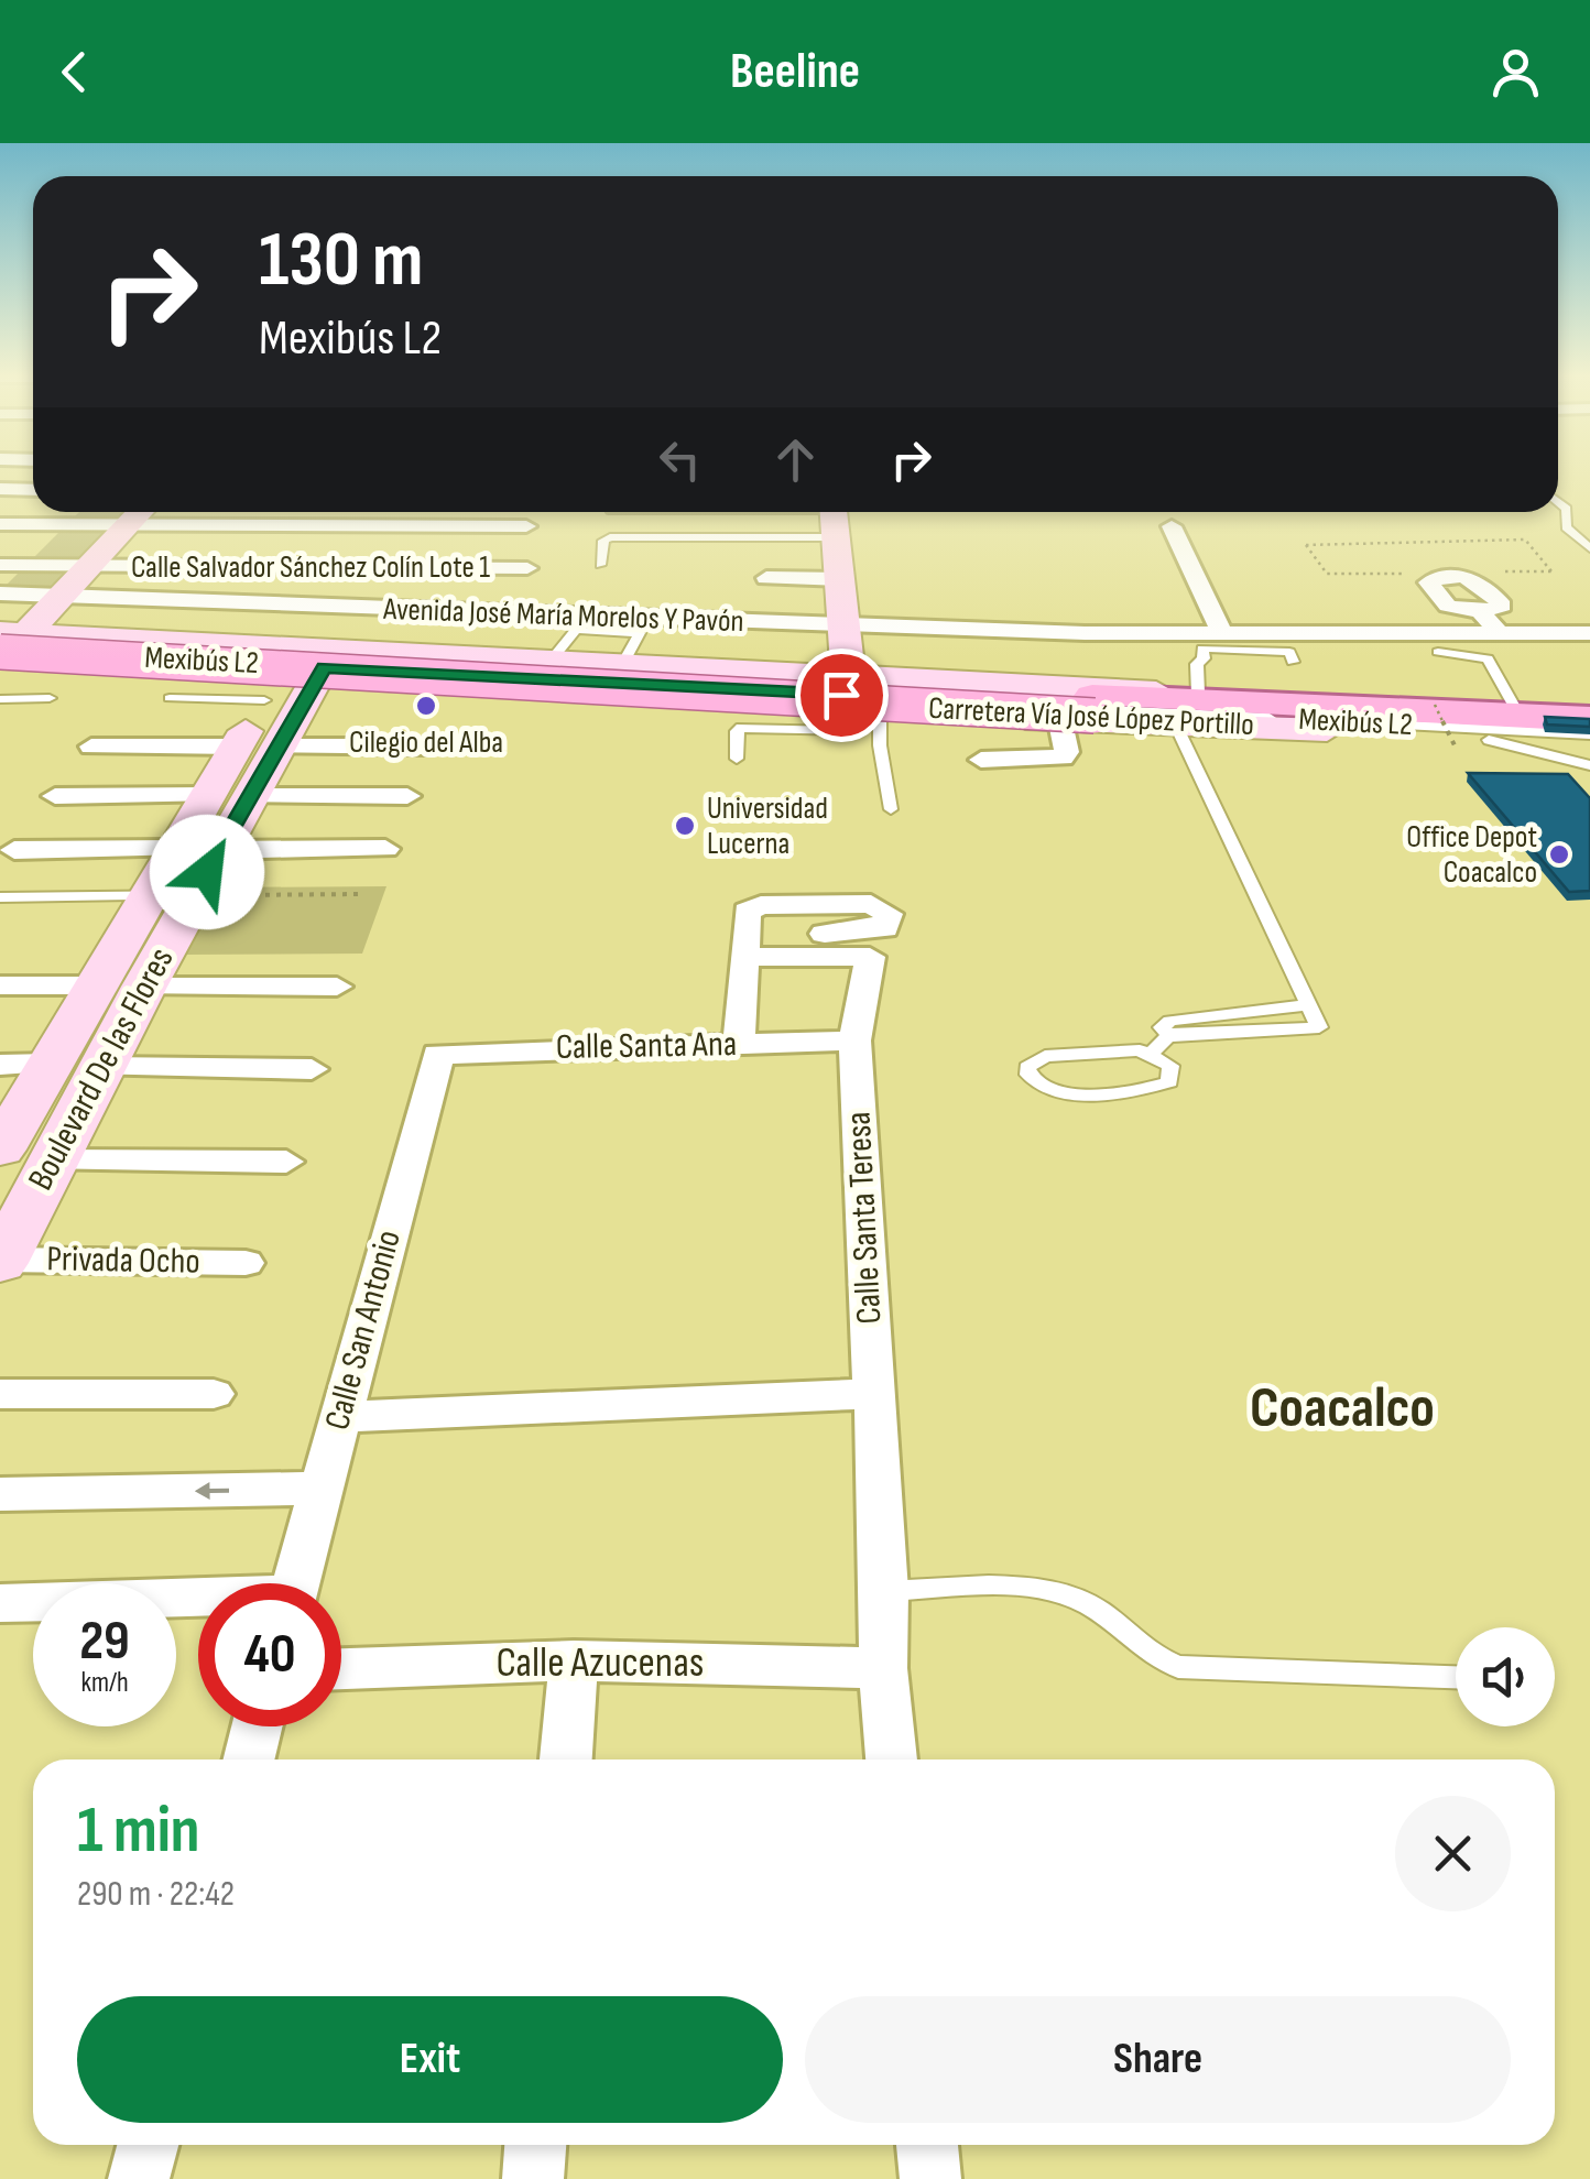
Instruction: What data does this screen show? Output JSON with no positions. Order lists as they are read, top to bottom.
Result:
{
  "streets": {
    "main road": ["Carretera Vía José López Portillo", "Boulevard De las Flores"],
    "street": [
      "Calle Salvador Sánchez Colín Lote 1",
      "Avenida José María Morelos Y Pavón",
      "Calle Santa Ana",
      "Calle Santa Teresa",
      "Privada Ocho",
      "Calle San Antonio",
      "Calle Azucenas"
    ],
    "lane": ["Mexibús L2"]
  },
  "crossings": [
    ["Mexibús L2", "Carretera Vía José López Portillo"],
    ["Mexibús L2", "Boulevard De las Flores"],
    ["Calle Santa Ana", "Calle Santa Teresa"],
    ["Calle Santa Ana", "Calle San Antonio"],
    ["Boulevard De las Flores", "Privada Ocho"],
    ["Calle Santa Teresa", "Calle Azucenas"]
  ],
  "districts": ["Coacalco"],
  "places": ["Cilegio del Alba", "Universidad Lucerna", "Office Depot Coacalco"],
  "page": {
    "header": "Beeline",
    "turn": ["130 m", "Mexibús L2"],
    "speed": "29 km/h",
    "limit": "40",
    "heading": ["1 min", "290 m · 22:42"],
    "buttons": ["Exit", "Share"]
  }
}
